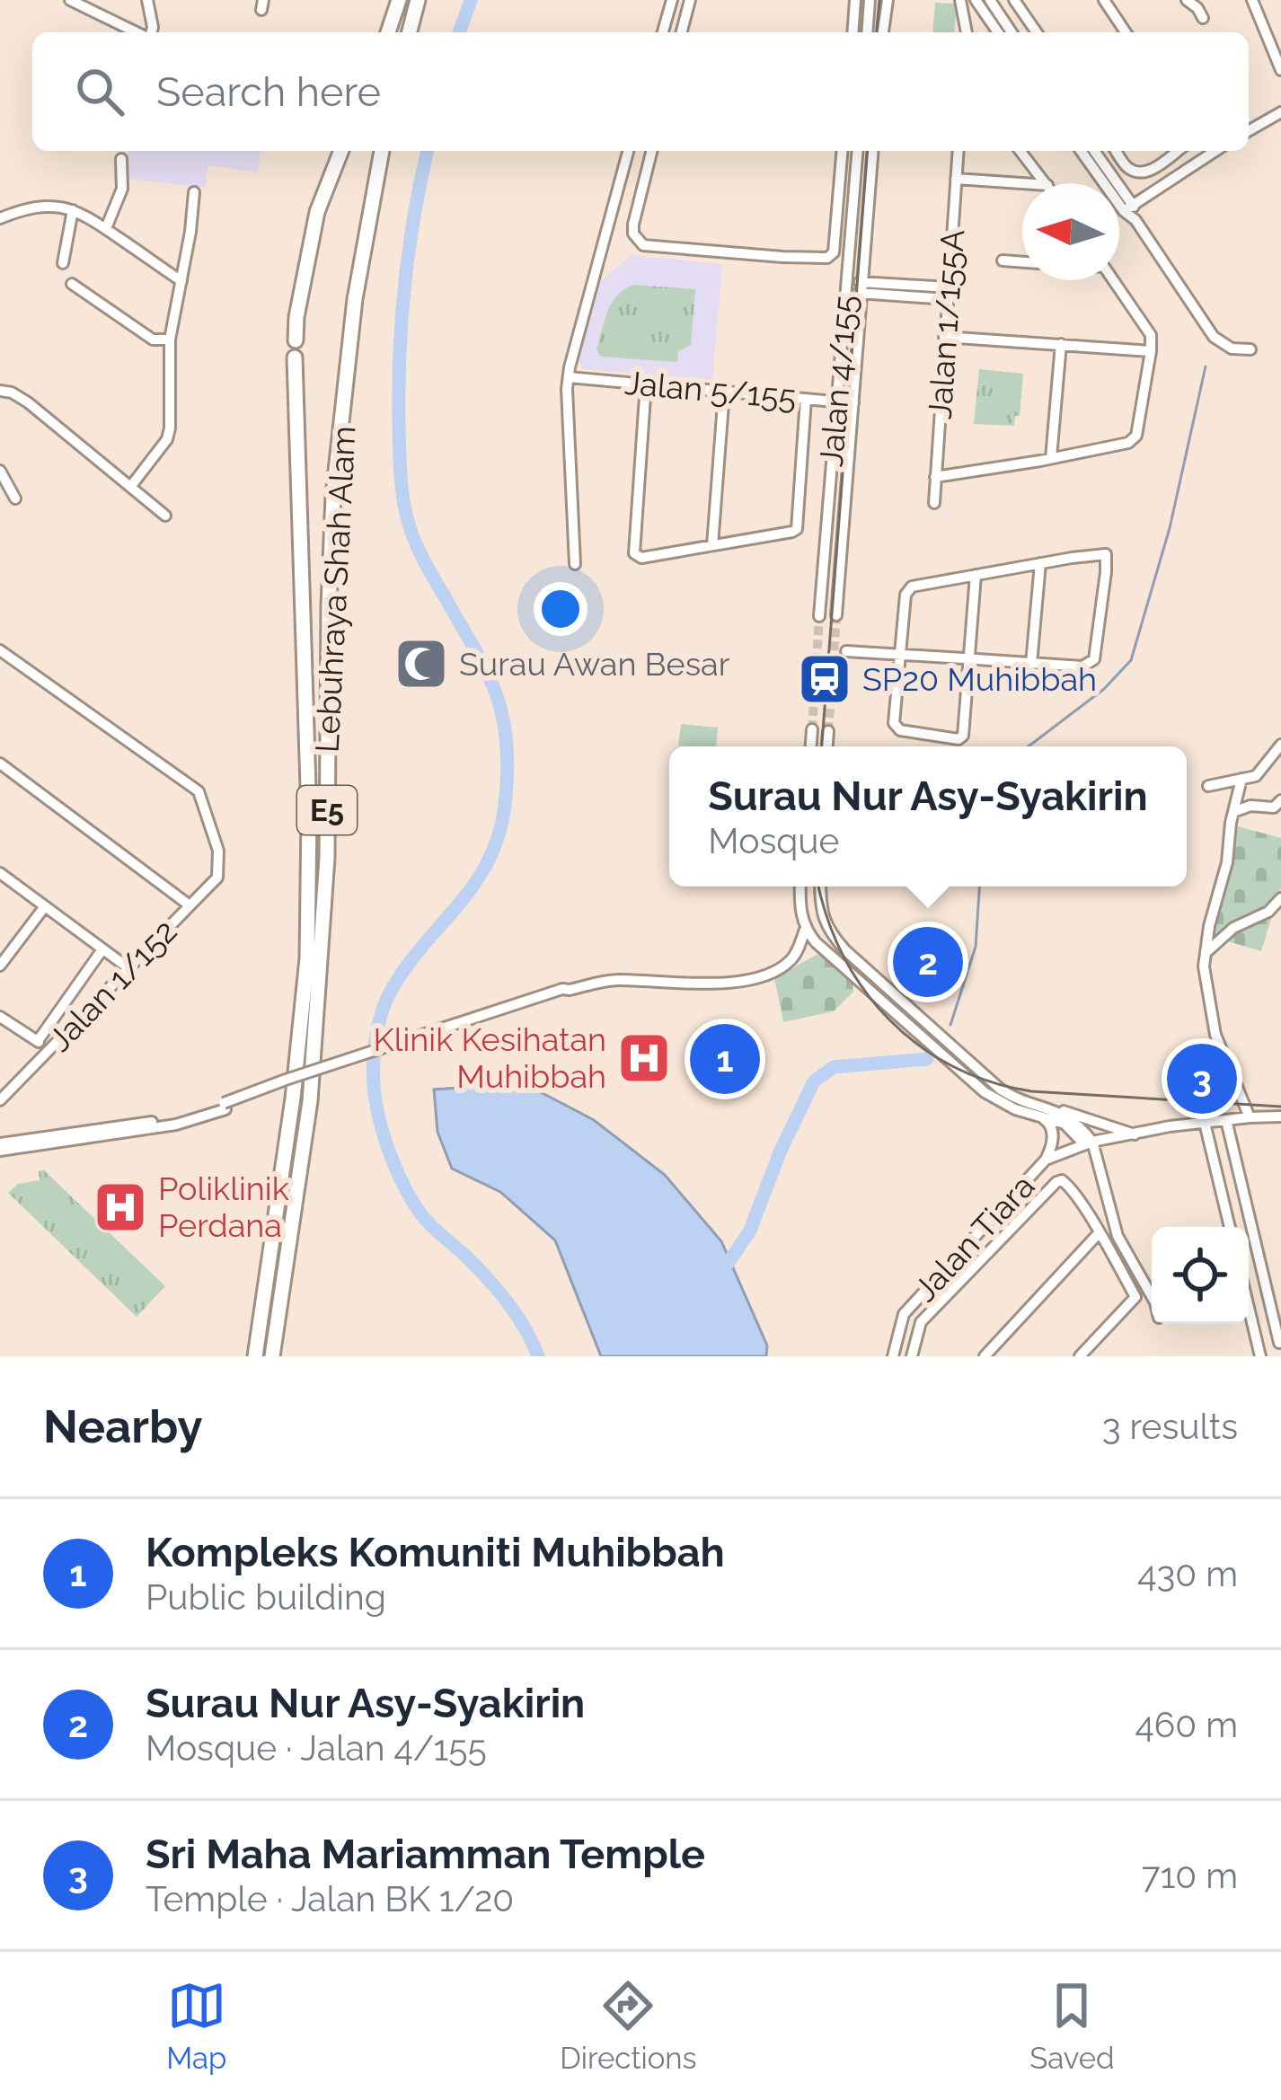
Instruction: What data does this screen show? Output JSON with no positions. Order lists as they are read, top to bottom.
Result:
{
  "streets": {
    "highway": ["Lebuhraya Shah Alam", "E5"],
    "street": [
      "Jalan 1/155A",
      "Jalan 4/155",
      "Jalan 5/155",
      "Jalan 1/152",
      "Jalan Tiara"
    ]
  },
  "crossings": [
    ["Jalan 4/155", "Jalan 5/155"]
  ],
  "places": {
    "mosque": ["Surau Awan Besar"],
    "station": ["SP20 Muhibbah"],
    "hospital": ["Klinik Kesihatan Muhibbah", "Poliklinik Perdana"]
  },
  "north": "left",
  "page": {
    "search": "Search here",
    "popup": ["Surau Nur Asy-Syakirin", "Mosque"],
    "pins": ["2", "1", "3"],
    "heading": ["Nearby", "3 results"],
    "list": [
      {
        "mark": "1",
        "name": "Kompleks Komuniti Muhibbah",
        "note": "Public building",
        "value": "430 m"
      },
      {
        "mark": "2",
        "name": "Surau Nur Asy-Syakirin",
        "note": "Mosque · Jalan 4/155",
        "value": "460 m"
      },
      {
        "mark": "3",
        "name": "Sri Maha Mariamman Temple",
        "note": "Temple · Jalan BK 1/20",
        "value": "710 m"
      }
    ],
    "nav": ["Map", "Directions", "Saved"]
  }
}
